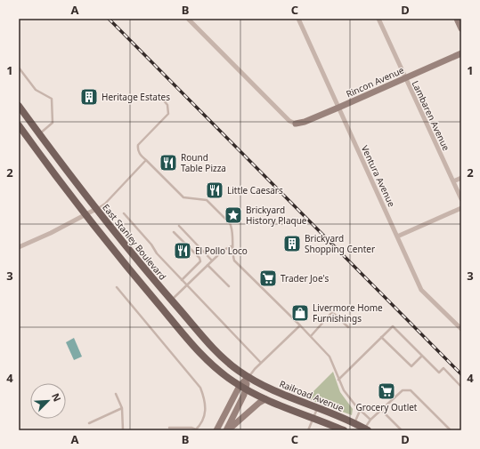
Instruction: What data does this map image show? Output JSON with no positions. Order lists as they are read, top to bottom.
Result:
{
  "streets": {
    "main road": ["East Stanley Boulevard", "Railroad Avenue"],
    "street": ["Rincon Avenue", "Lambaren Avenue", "Ventura Avenue"]
  },
  "crossings": [
    ["Rincon Avenue", "Lambaren Avenue"],
    ["Rincon Avenue", "Ventura Avenue"],
    ["East Stanley Boulevard", "Railroad Avenue"]
  ],
  "places": {
    "building": ["Heritage Estates", "Brickyard Shopping Center"],
    "restaurant": ["Round Table Pizza", "Little Caesars", "El Pollo Loco"],
    "place": ["Brickyard History Plaque"],
    "supermarket": ["Trader Joe's", "Grocery Outlet"],
    "shop": ["Livermore Home Furnishings"]
  },
  "north": "top right",
  "grid": {
    "columns": [
      "A",
      "B",
      "C",
      "D"
    ],
    "rows": [
      "1",
      "2",
      "3",
      "4"
    ]
  }
}
